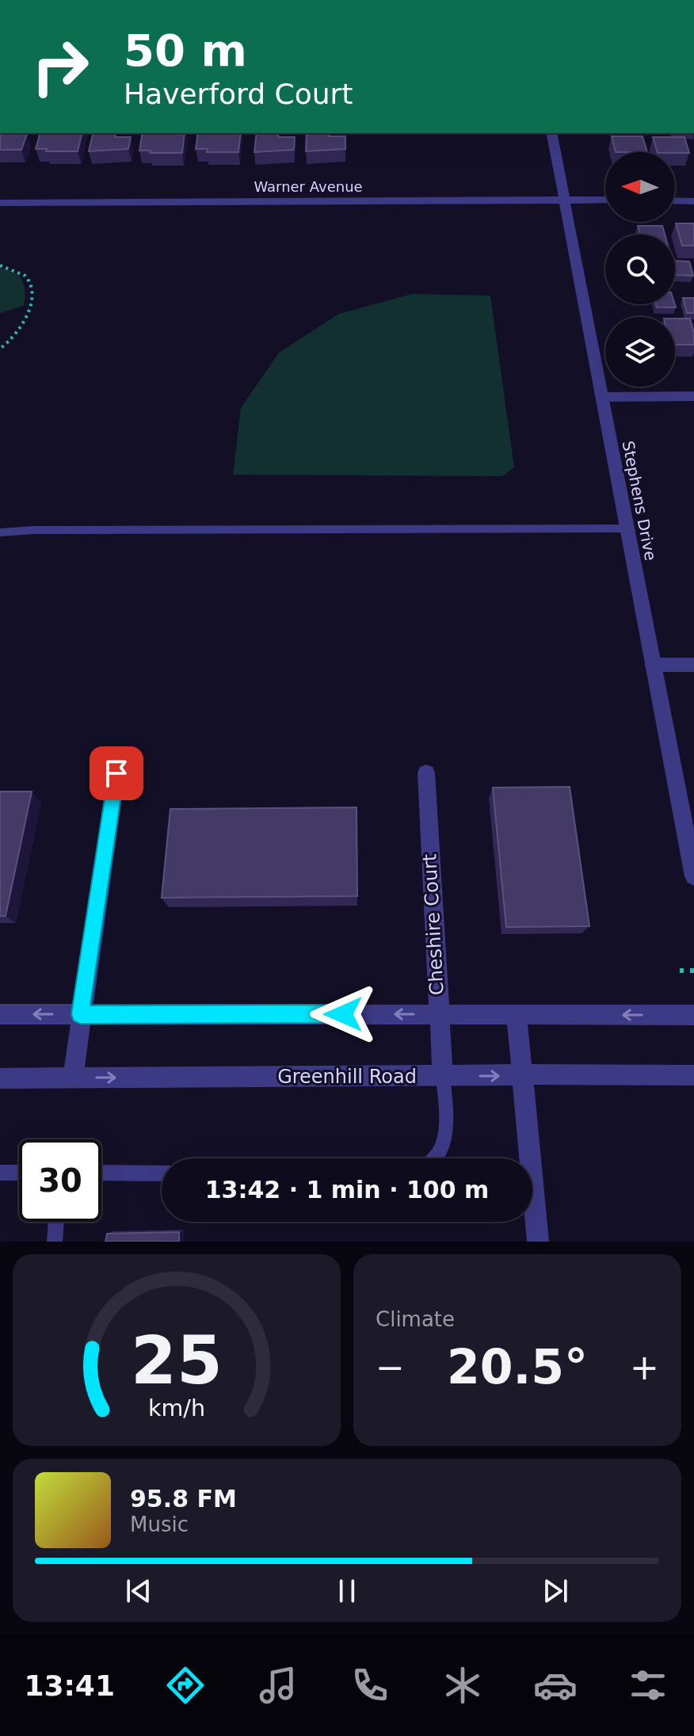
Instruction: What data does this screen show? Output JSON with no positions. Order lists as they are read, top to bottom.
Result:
{
  "streets": {
    "street": [
      "Warner Avenue",
      "Stephens Drive",
      "Cheshire Court",
      "Greenhill Road"
    ]
  },
  "crossings": [
    ["Warner Avenue", "Stephens Drive"],
    ["Cheshire Court", "Greenhill Road"]
  ],
  "north": "left",
  "page": {
    "turn": ["50 m", "Haverford Court"],
    "limit": "30",
    "trip": "13:42 · 1 min · 100 m",
    "tile": "Climate",
    "heat": ["−", "20.5°", "+"],
    "song": ["95.8 FM", "Music"],
    "tabs": "13:41",
    "gauge": ["25", "km/h"]
  }
}
